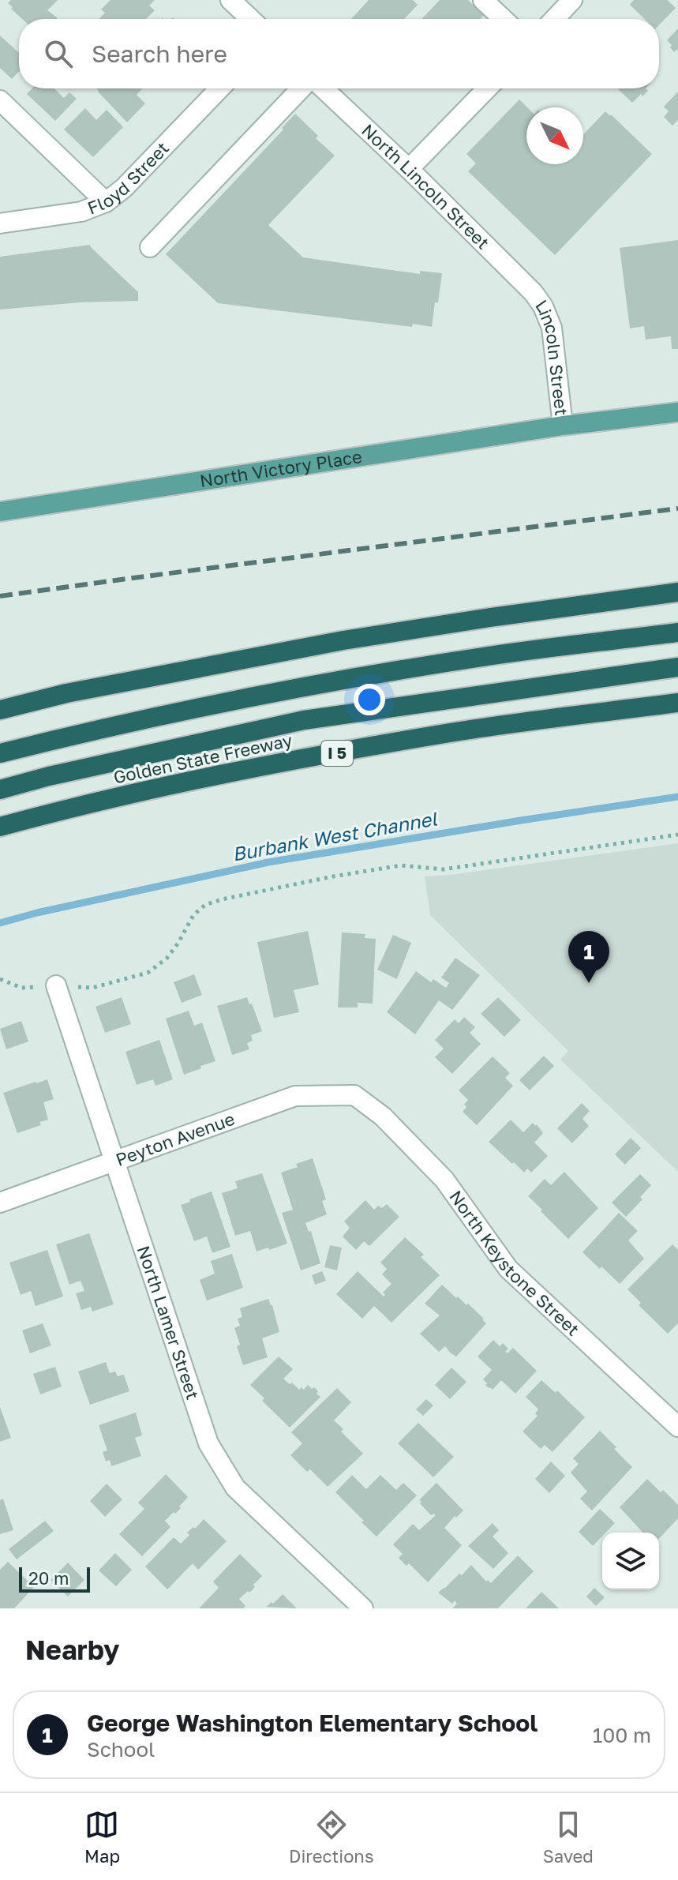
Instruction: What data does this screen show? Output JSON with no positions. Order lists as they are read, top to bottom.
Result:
{
  "streets": {
    "highway": ["I 5", "Golden State Freeway"],
    "main road": ["North Victory Place"],
    "street": [
      "Floyd Street",
      "North Lincoln Street",
      "Lincoln Street",
      "Peyton Avenue",
      "North Keystone Street",
      "North Lamer Street"
    ]
  },
  "crossings": [
    ["North Lincoln Street", "Lincoln Street"],
    ["Lincoln Street", "North Victory Place"],
    ["Peyton Avenue", "North Keystone Street"],
    ["Peyton Avenue", "North Lamer Street"]
  ],
  "water": ["Burbank West Channel"],
  "scale_bar": "20 m",
  "north": "bottom right",
  "page": {
    "search": "Search here",
    "pins": "1",
    "scale": "20 m",
    "heading": "Nearby",
    "list": [
      {
        "mark": "1",
        "name": "George Washington Elementary School",
        "note": "School",
        "value": "100 m"
      }
    ],
    "nav": ["Map", "Directions", "Saved"]
  }
}
